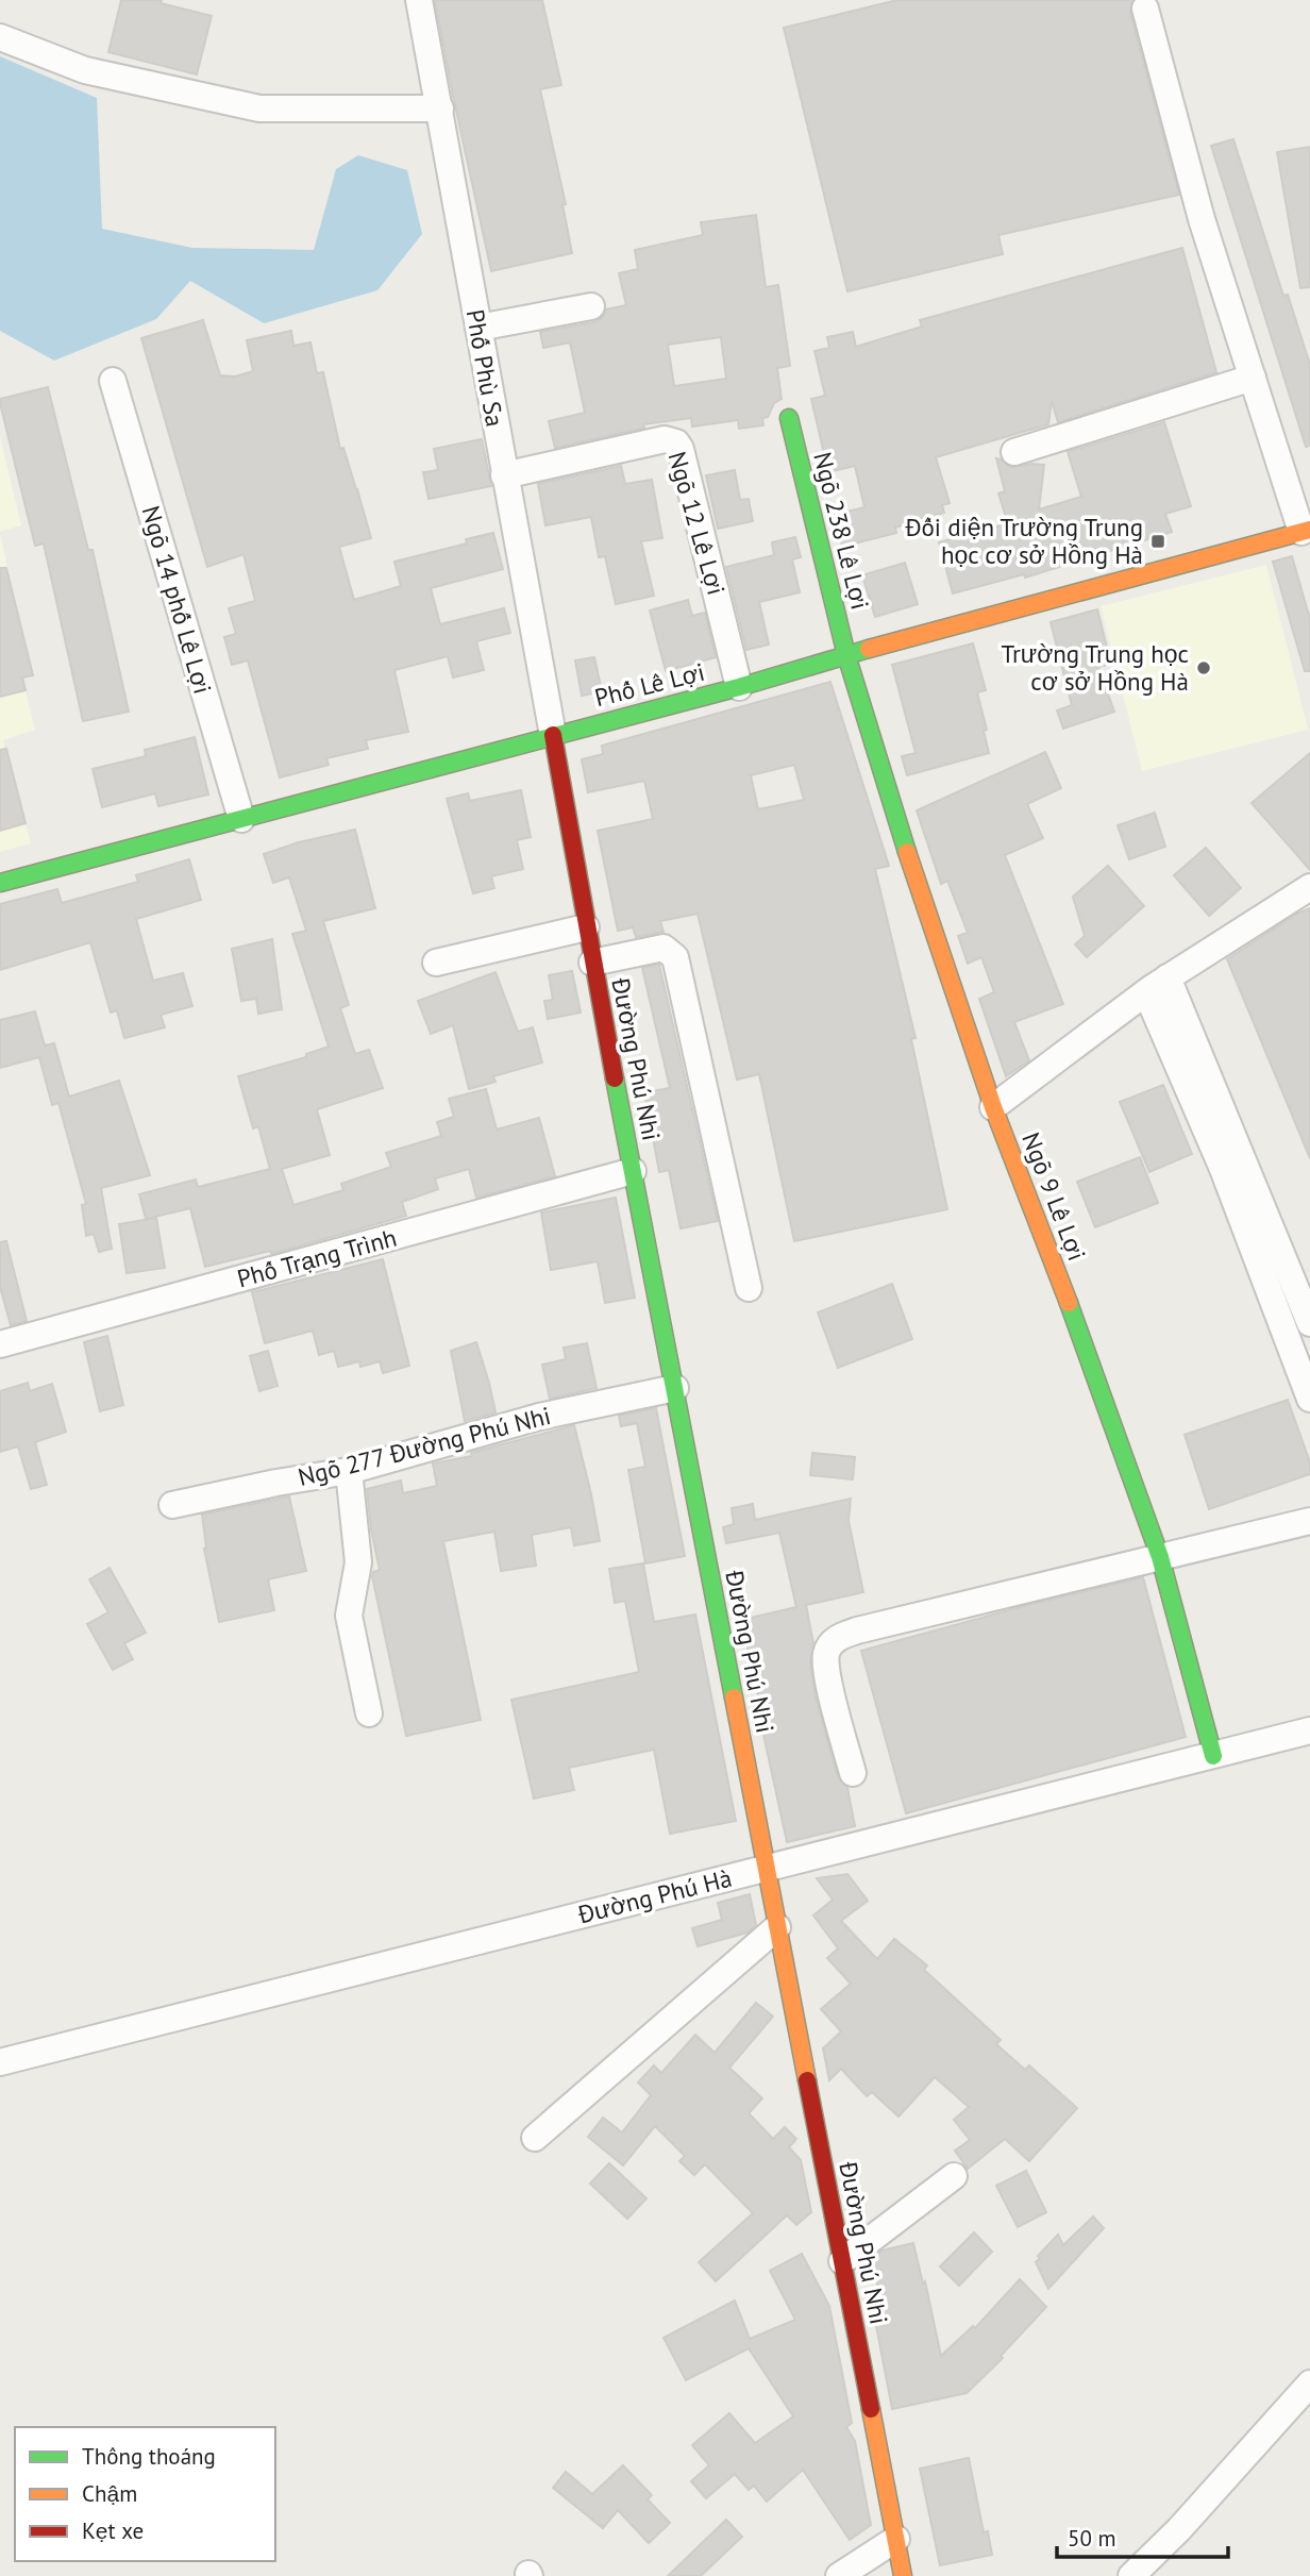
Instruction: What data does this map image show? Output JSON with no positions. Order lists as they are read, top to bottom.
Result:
{
  "streets": {
    "street": [
      "Phố Phù Sa",
      "Ngõ 12 Lê Lợi",
      "Ngõ 238 Lê Lợi",
      "Ngõ 14 phố Lê Lợi",
      "Phố Lê Lợi",
      "Đường Phú Nhi",
      "Ngõ 9 Lê Lợi",
      "Phố Trạng Trình",
      "Ngõ 277 Đường Phú Nhi",
      "Đường Phú Hà"
    ]
  },
  "crossings": [
    ["Phố Phù Sa", "Ngõ 12 Lê Lợi"],
    ["Phố Phù Sa", "Phố Lê Lợi"],
    ["Phố Phù Sa", "Đường Phú Nhi"],
    ["Ngõ 12 Lê Lợi", "Phố Lê Lợi"],
    ["Ngõ 238 Lê Lợi", "Phố Lê Lợi"],
    ["Ngõ 238 Lê Lợi", "Ngõ 9 Lê Lợi"],
    ["Ngõ 14 phố Lê Lợi", "Phố Lê Lợi"],
    ["Phố Lê Lợi", "Đường Phú Nhi"],
    ["Phố Lê Lợi", "Ngõ 9 Lê Lợi"],
    ["Đường Phú Nhi", "Phố Trạng Trình"],
    ["Đường Phú Nhi", "Ngõ 277 Đường Phú Nhi"],
    ["Đường Phú Nhi", "Đường Phú Hà"],
    ["Ngõ 9 Lê Lợi", "Đường Phú Hà"]
  ],
  "places": {
    "transit": ["Đối diện Trường Trung học cơ sở Hồng Hà"],
    "other": ["Trường Trung học cơ sở Hồng Hà"]
  },
  "legend": ["Thông thoáng", "Chậm", "Kẹt xe"],
  "scale_bar": "50 m"
}
